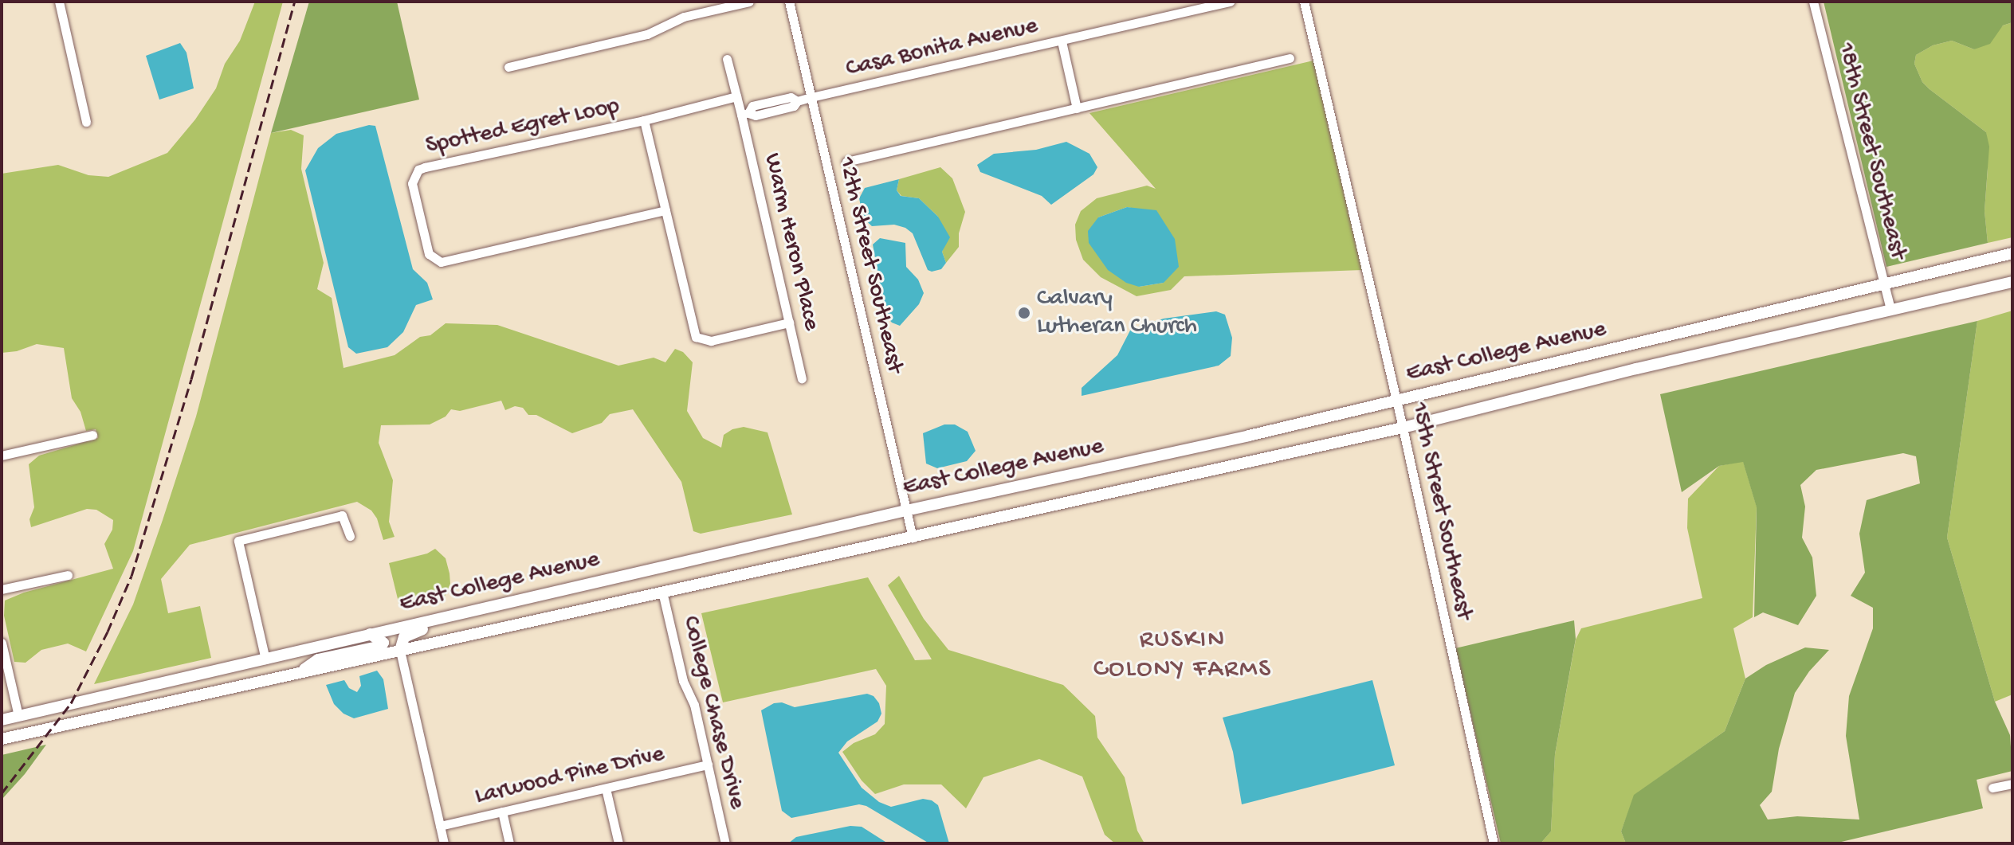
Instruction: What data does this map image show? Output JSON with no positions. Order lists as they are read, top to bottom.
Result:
{
  "streets": {
    "main road": ["East College Avenue"],
    "street": [
      "Casa Bonita Avenue",
      "Spotted Egret Loop",
      "18th Street Southeast",
      "Warm Heron Place",
      "12th Street Southeast",
      "15th Street Southeast",
      "College Chase Drive",
      "Larwood Pine Drive"
    ]
  },
  "crossings": [
    ["Casa Bonita Avenue", "Warm Heron Place"],
    ["Casa Bonita Avenue", "12th Street Southeast"],
    ["Spotted Egret Loop", "Warm Heron Place"],
    ["18th Street Southeast", "East College Avenue"],
    ["12th Street Southeast", "East College Avenue"],
    ["East College Avenue", "15th Street Southeast"],
    ["East College Avenue", "College Chase Drive"],
    ["College Chase Drive", "Larwood Pine Drive"]
  ],
  "districts": ["RUSKIN COLONY FARMS"],
  "places": ["Calvary Lutheran Church"]
}
